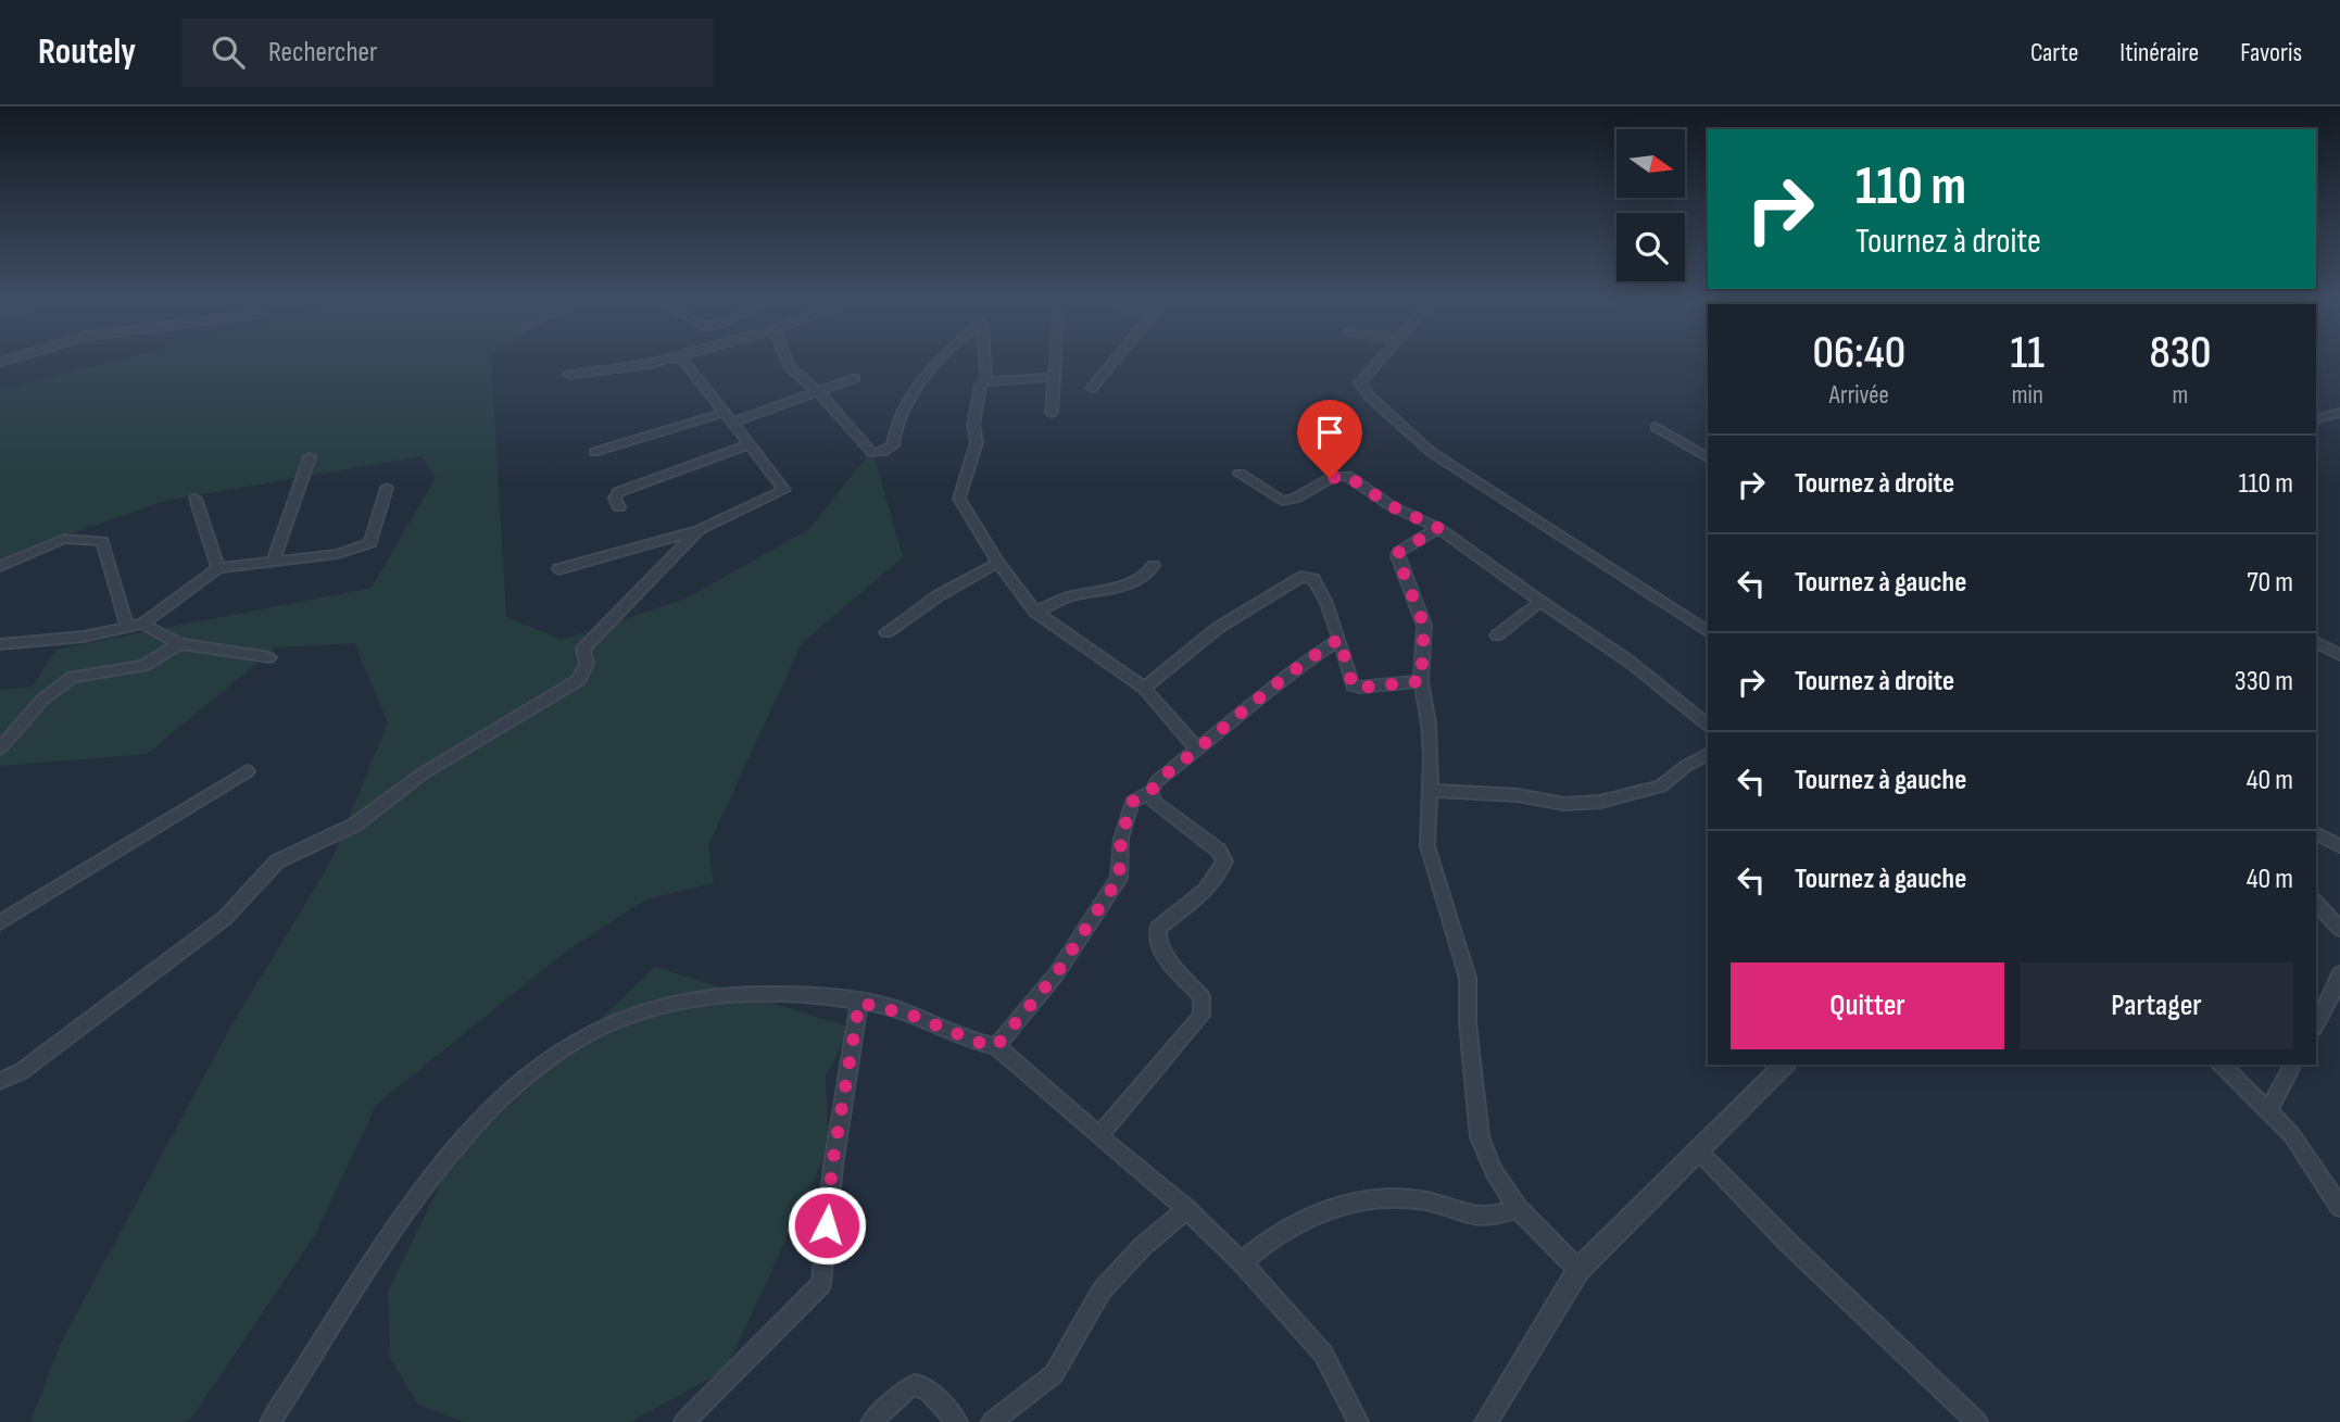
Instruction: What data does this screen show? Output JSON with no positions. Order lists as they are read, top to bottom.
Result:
{
  "north": "right",
  "page": {
    "header": "Routely",
    "search": "Rechercher",
    "nav": ["Carte", "Itinéraire", "Favoris"],
    "turn": ["110 m", "Tournez à droite"],
    "eta": [
      "06:40",
      "Arrivée",
      "11",
      "min",
      "830",
      "m"
    ],
    "list": [
      {
        "name": "Tournez à droite",
        "value": "110 m"
      },
      {
        "name": "Tournez à gauche",
        "value": "70 m"
      },
      {
        "name": "Tournez à droite",
        "value": "330 m"
      },
      {
        "name": "Tournez à gauche",
        "value": "40 m"
      },
      {
        "name": "Tournez à gauche",
        "value": "40 m"
      }
    ],
    "buttons": ["Quitter", "Partager"]
  }
}
